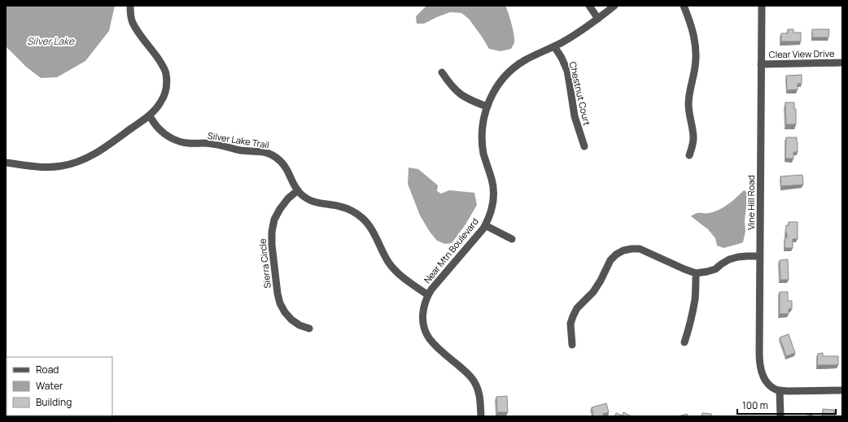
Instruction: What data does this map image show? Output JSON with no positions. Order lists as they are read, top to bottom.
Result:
{
  "streets": {
    "street": [
      "Clear View Drive",
      "Chestnut Court",
      "Silver Lake Trail",
      "Vine Hill Road",
      "Near Mtn Boulevard",
      "Sierra Circle"
    ]
  },
  "crossings": [
    ["Clear View Drive", "Vine Hill Road"],
    ["Chestnut Court", "Near Mtn Boulevard"],
    ["Silver Lake Trail", "Near Mtn Boulevard"],
    ["Silver Lake Trail", "Sierra Circle"]
  ],
  "water": ["Silver Lake"],
  "legend": ["Road", "Water", "Building"],
  "scale_bar": "100 m"
}
